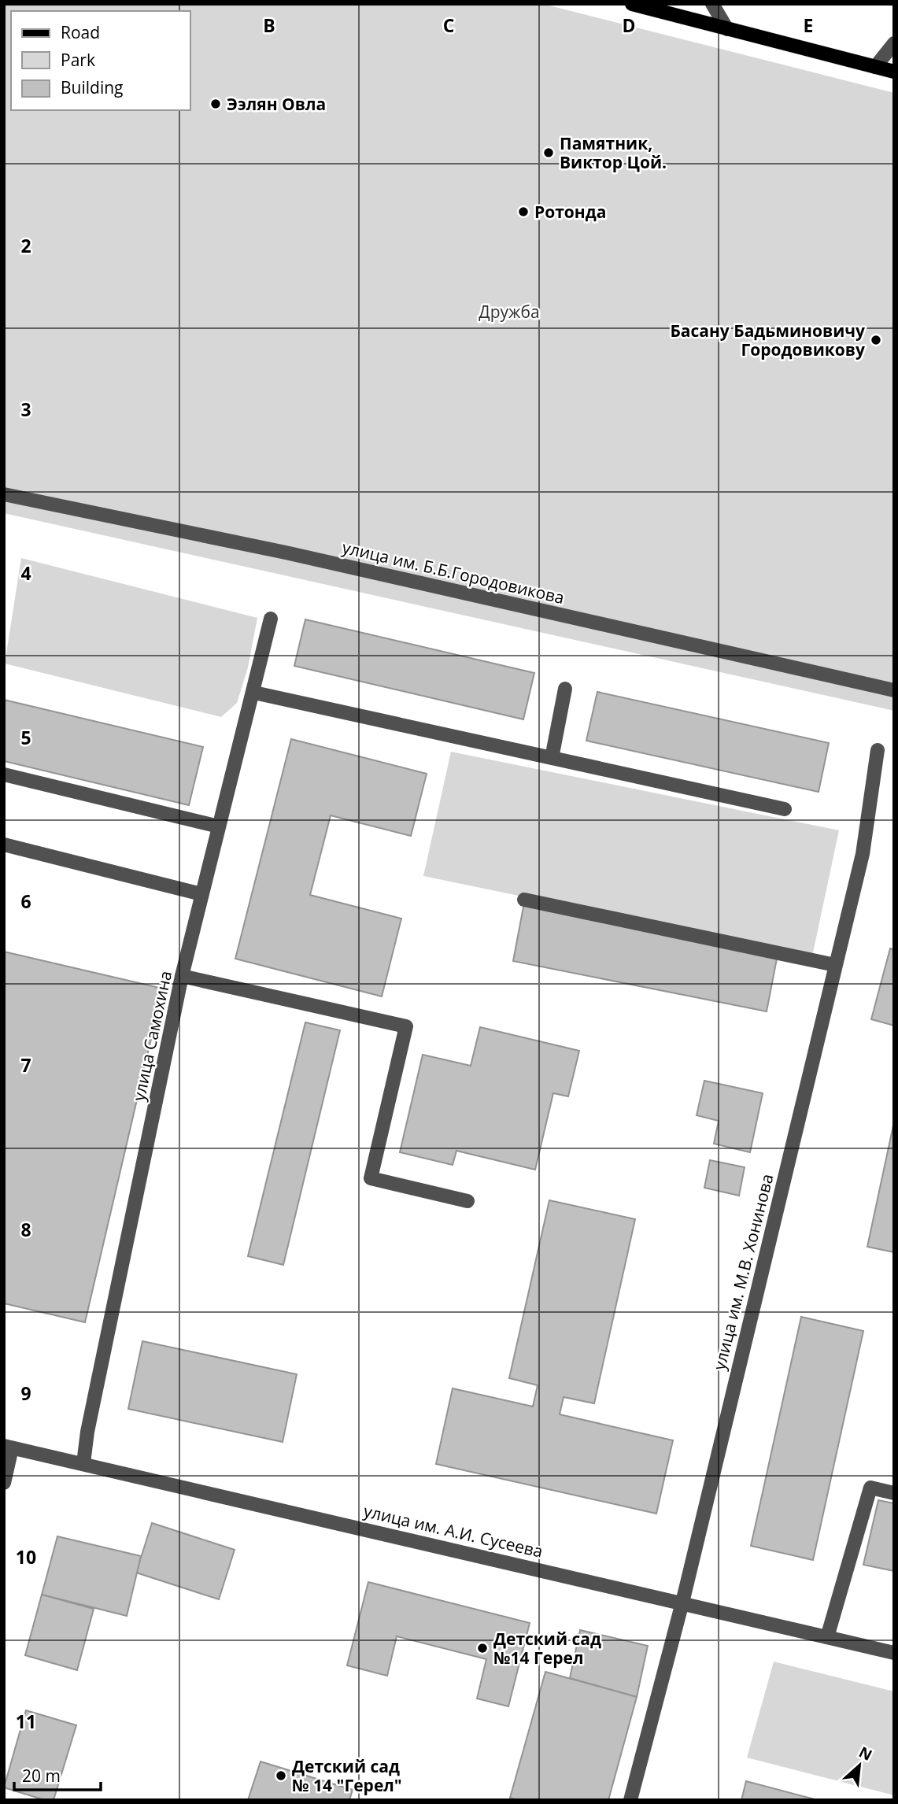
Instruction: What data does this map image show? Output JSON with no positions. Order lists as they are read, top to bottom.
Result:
{
  "streets": {
    "street": [
      "улица им. Б.Б.Городовикова",
      "улица Самохина",
      "улица им. М.В. Хонинова",
      "улица им. А.И. Сусеева"
    ]
  },
  "crossings": [
    ["улица Самохина", "улица им. А.И. Сусеева"],
    ["улица им. М.В. Хонинова", "улица им. А.И. Сусеева"]
  ],
  "parks": ["Дружба"],
  "places": [
    "Ээлян Овла",
    "Памятник, Виктор Цой.",
    "Ротонда",
    "Басану Бадьминовичу Городовикову",
    "Детский сад №14 Герел",
    "Детский сад № 14 \"Герел\""
  ],
  "legend": ["Road", "Park", "Building"],
  "scale_bar": "20 m",
  "north": "top right",
  "grid": {
    "columns": [
      "B",
      "C",
      "D",
      "E"
    ],
    "rows": [
      "2",
      "3",
      "4",
      "5",
      "6",
      "7",
      "8",
      "9",
      "10",
      "11"
    ]
  }
}
